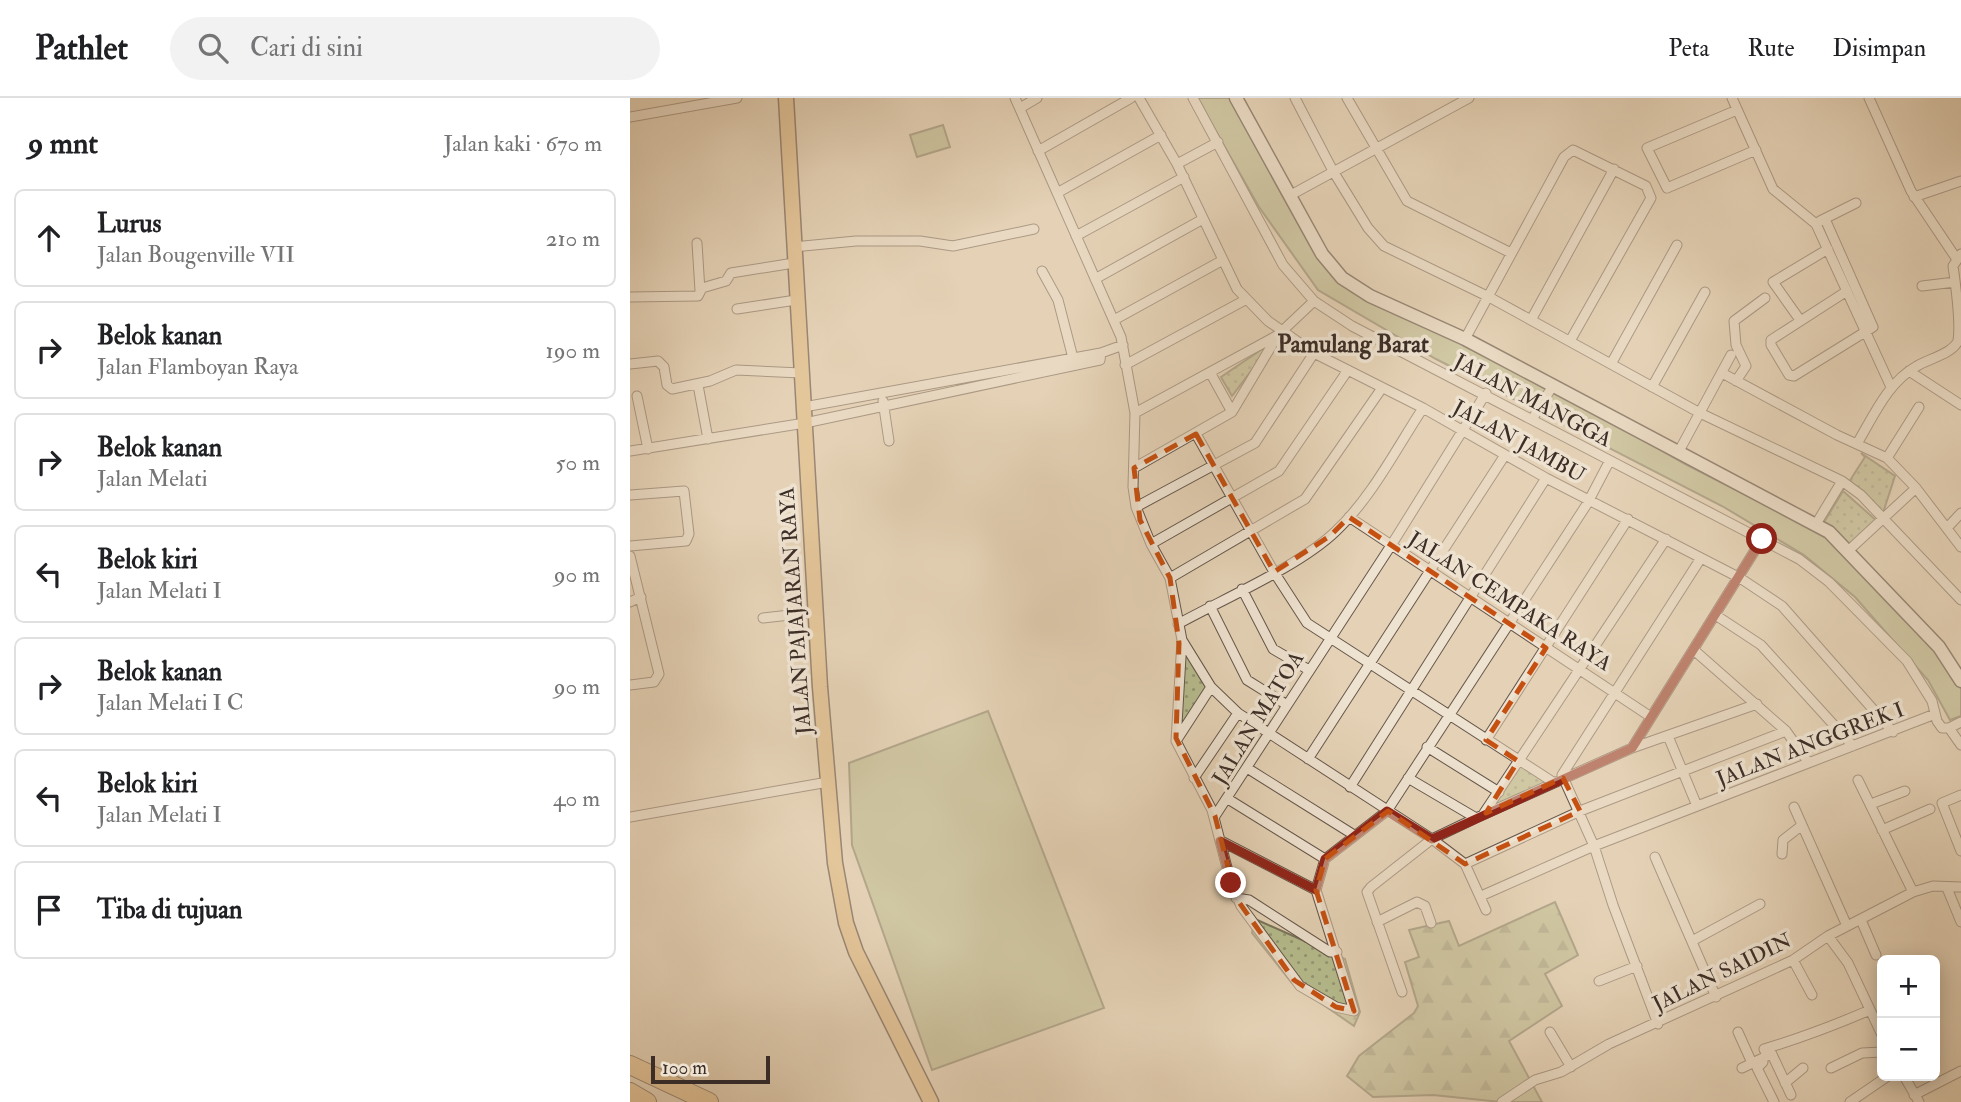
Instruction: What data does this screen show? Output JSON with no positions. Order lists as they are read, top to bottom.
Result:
{
  "streets": {
    "main road": ["JALAN PAJAJARAN RAYA"],
    "street": [
      "JALAN MANGGA",
      "JALAN JAMBU",
      "JALAN CEMPAKA RAYA",
      "JALAN MATOA",
      "JALAN ANGGREK I",
      "JALAN SAIDIN"
    ]
  },
  "crossings": [
    ["JALAN MANGGA", "JALAN ANGGREK I"],
    ["JALAN JAMBU", "JALAN ANGGREK I"],
    ["JALAN CEMPAKA RAYA", "JALAN MATOA"]
  ],
  "districts": ["Pamulang Barat"],
  "scale_bar": "100 m",
  "page": {
    "header": "Pathlet",
    "search": "Cari di sini",
    "nav": ["Peta", "Rute", "Disimpan"],
    "heading": ["9 mnt", "Jalan kaki · 670 m"],
    "list": [
      ["Lurus", "Jalan Bougenville VII", "210 m"],
      ["Belok kanan", "Jalan Flamboyan Raya", "190 m"],
      ["Belok kanan", "Jalan Melati", "50 m"],
      ["Belok kiri", "Jalan Melati I", "90 m"],
      ["Belok kanan", "Jalan Melati I C", "90 m"],
      ["Belok kiri", "Jalan Melati I", "40 m"],
      "Tiba di tujuan"
    ],
    "map_buttons": ["+", "−"],
    "scale": "100 m"
  }
}
